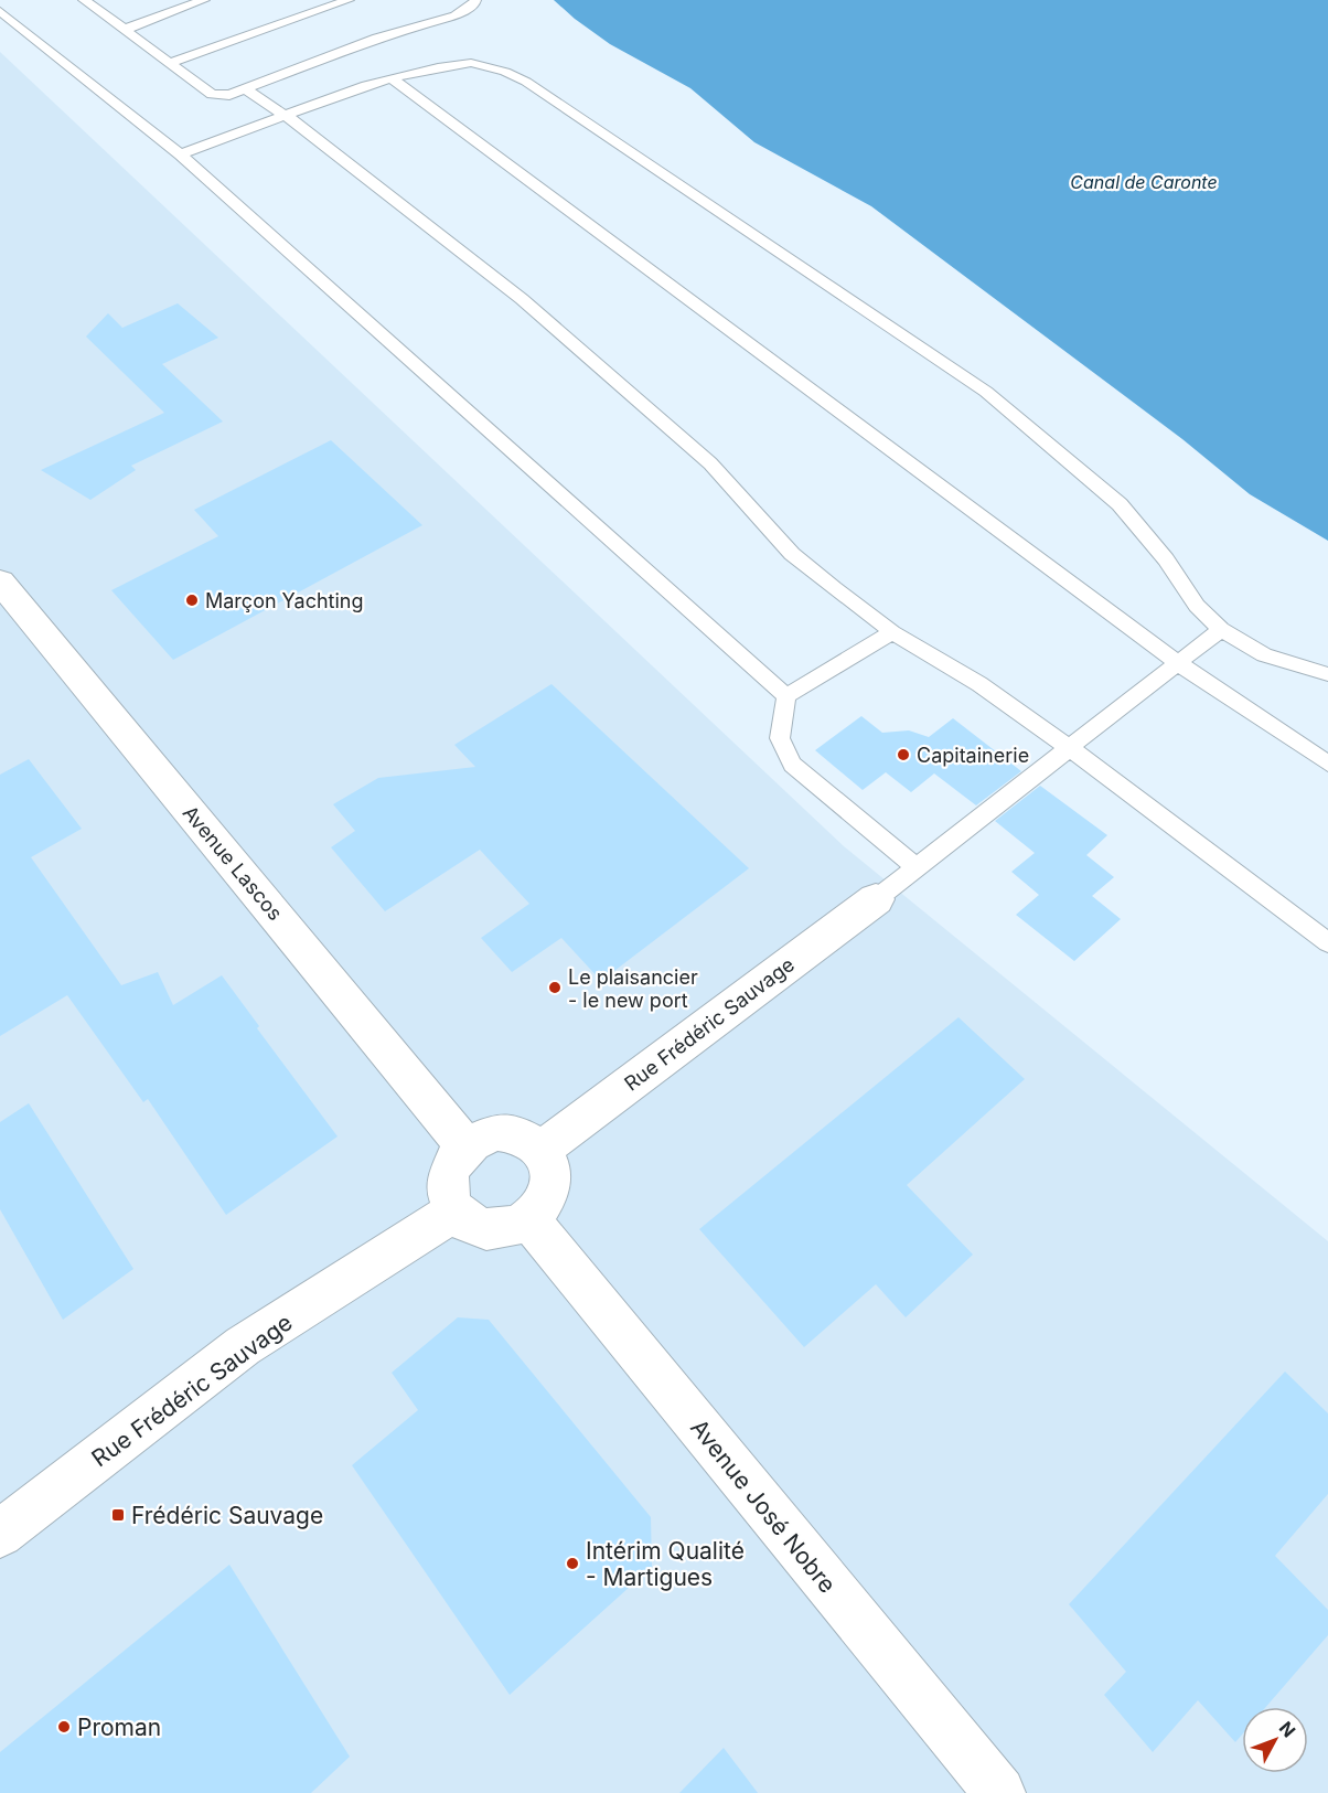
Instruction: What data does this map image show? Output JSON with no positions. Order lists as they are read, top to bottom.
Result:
{
  "streets": {
    "street": ["Avenue Lascos", "Rue Frédéric Sauvage", "Avenue José Nobre"]
  },
  "crossings": [
    ["Avenue Lascos", "Rue Frédéric Sauvage"],
    ["Avenue Lascos", "Avenue José Nobre"],
    ["Rue Frédéric Sauvage", "Avenue José Nobre"]
  ],
  "water": ["Canal de Caronte"],
  "places": {
    "other": [
      "Marçon Yachting",
      "Capitainerie",
      "Le plaisancier - le new port",
      "Intérim Qualité - Martigues",
      "Proman"
    ],
    "transit": ["Frédéric Sauvage"]
  },
  "north": "top right"
}
